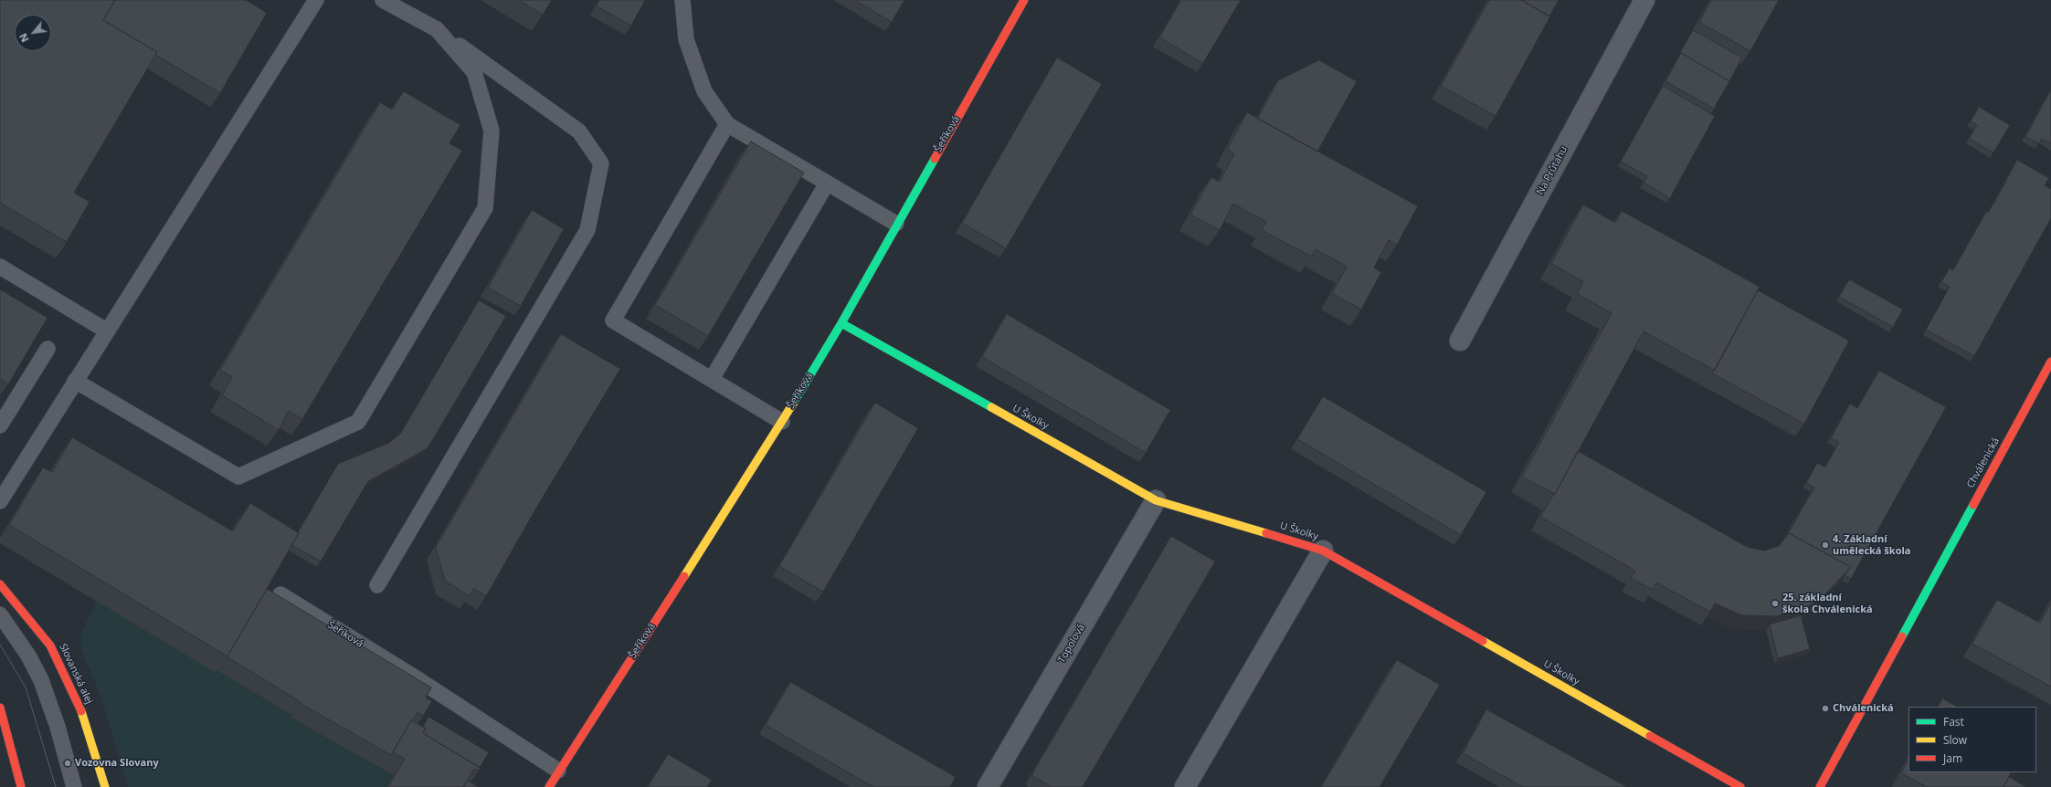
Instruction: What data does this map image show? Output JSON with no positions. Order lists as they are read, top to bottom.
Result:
{
  "streets": {
    "street": [
      "Šeříková",
      "Na Průtahu",
      "U Školky",
      "Chválenická",
      "Topolová",
      "Slovanská alej"
    ]
  },
  "crossings": [
    ["Šeříková", "U Školky"],
    ["U Školky", "Topolová"]
  ],
  "places": [
    "4. Základní umělecká škola",
    "25. základní škola Chválenická",
    "Chválenická",
    "Vozovna Slovany"
  ],
  "legend": ["Fast", "Slow", "Jam"],
  "north": "bottom left"
}
